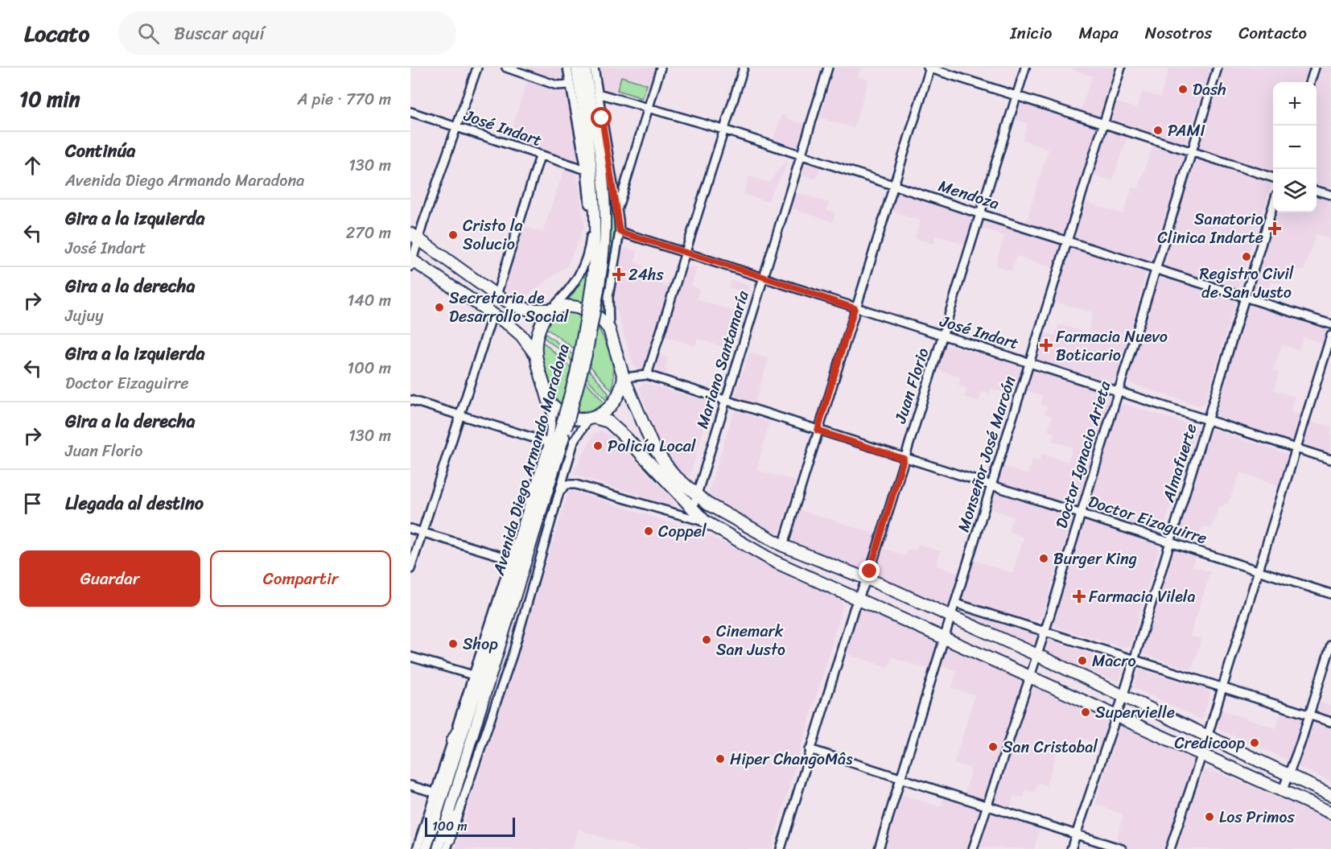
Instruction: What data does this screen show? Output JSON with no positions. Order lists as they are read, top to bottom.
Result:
{
  "streets": {
    "main road": ["Avenida Diego Armando Maradona"],
    "street": [
      "José Indart",
      "Mendoza",
      "Mariano Santamaría",
      "Juan Florio",
      "Monseñor José Marcón",
      "Doctor Ignacio Arieta",
      "Almafuerte",
      "Doctor Eizaguirre"
    ]
  },
  "crossings": [
    ["José Indart", "Mariano Santamaría"],
    ["José Indart", "Juan Florio"],
    ["José Indart", "Monseñor José Marcón"],
    ["José Indart", "Doctor Ignacio Arieta"],
    ["José Indart", "Almafuerte"],
    ["Mendoza", "Mariano Santamaría"],
    ["Mendoza", "Juan Florio"],
    ["Mendoza", "Monseñor José Marcón"],
    ["Mendoza", "Doctor Ignacio Arieta"],
    ["Mendoza", "Almafuerte"],
    ["Mariano Santamaría", "Doctor Eizaguirre"],
    ["Juan Florio", "Doctor Eizaguirre"],
    ["Monseñor José Marcón", "Doctor Eizaguirre"],
    ["Doctor Ignacio Arieta", "Doctor Eizaguirre"],
    ["Avenida Diego Armando Maradona", "Doctor Eizaguirre"],
    ["Almafuerte", "Doctor Eizaguirre"]
  ],
  "places": {
    "other": [
      "Dash",
      "PAMI",
      "Cristo la Solucio",
      "Registro Civil de San Justo",
      "Secretaria de Desarrollo Social",
      "Policía Local",
      "Coppel",
      "Burger King",
      "Cinemark San Justo",
      "Shop",
      "Macro",
      "Supervielle",
      "Credicoop",
      "San Cristobal",
      "Hiper ChangoMâs",
      "Los Primos"
    ],
    "health": [
      "Sanatorio Clinica Indarte",
      "24hs",
      "Farmacia Nuevo Boticario",
      "Farmacia Vilela"
    ]
  },
  "scale_bar": "100 m",
  "page": {
    "header": "Locato",
    "search": "Buscar aquí",
    "nav": [
      "Inicio",
      "Mapa",
      "Nosotros",
      "Contacto"
    ],
    "heading": ["10 min", "A pie · 770 m"],
    "map_buttons": ["+", "−"],
    "list": [
      ["Continúa", "Avenida Diego Armando Maradona", "130 m"],
      ["Gira a la izquierda", "José Indart", "270 m"],
      ["Gira a la derecha", "Jujuy", "140 m"],
      ["Gira a la izquierda", "Doctor Eizaguirre", "100 m"],
      ["Gira a la derecha", "Juan Florio", "130 m"],
      "Llegada al destino"
    ],
    "buttons": ["Guardar", "Compartir"],
    "scale": "100 m"
  }
}
